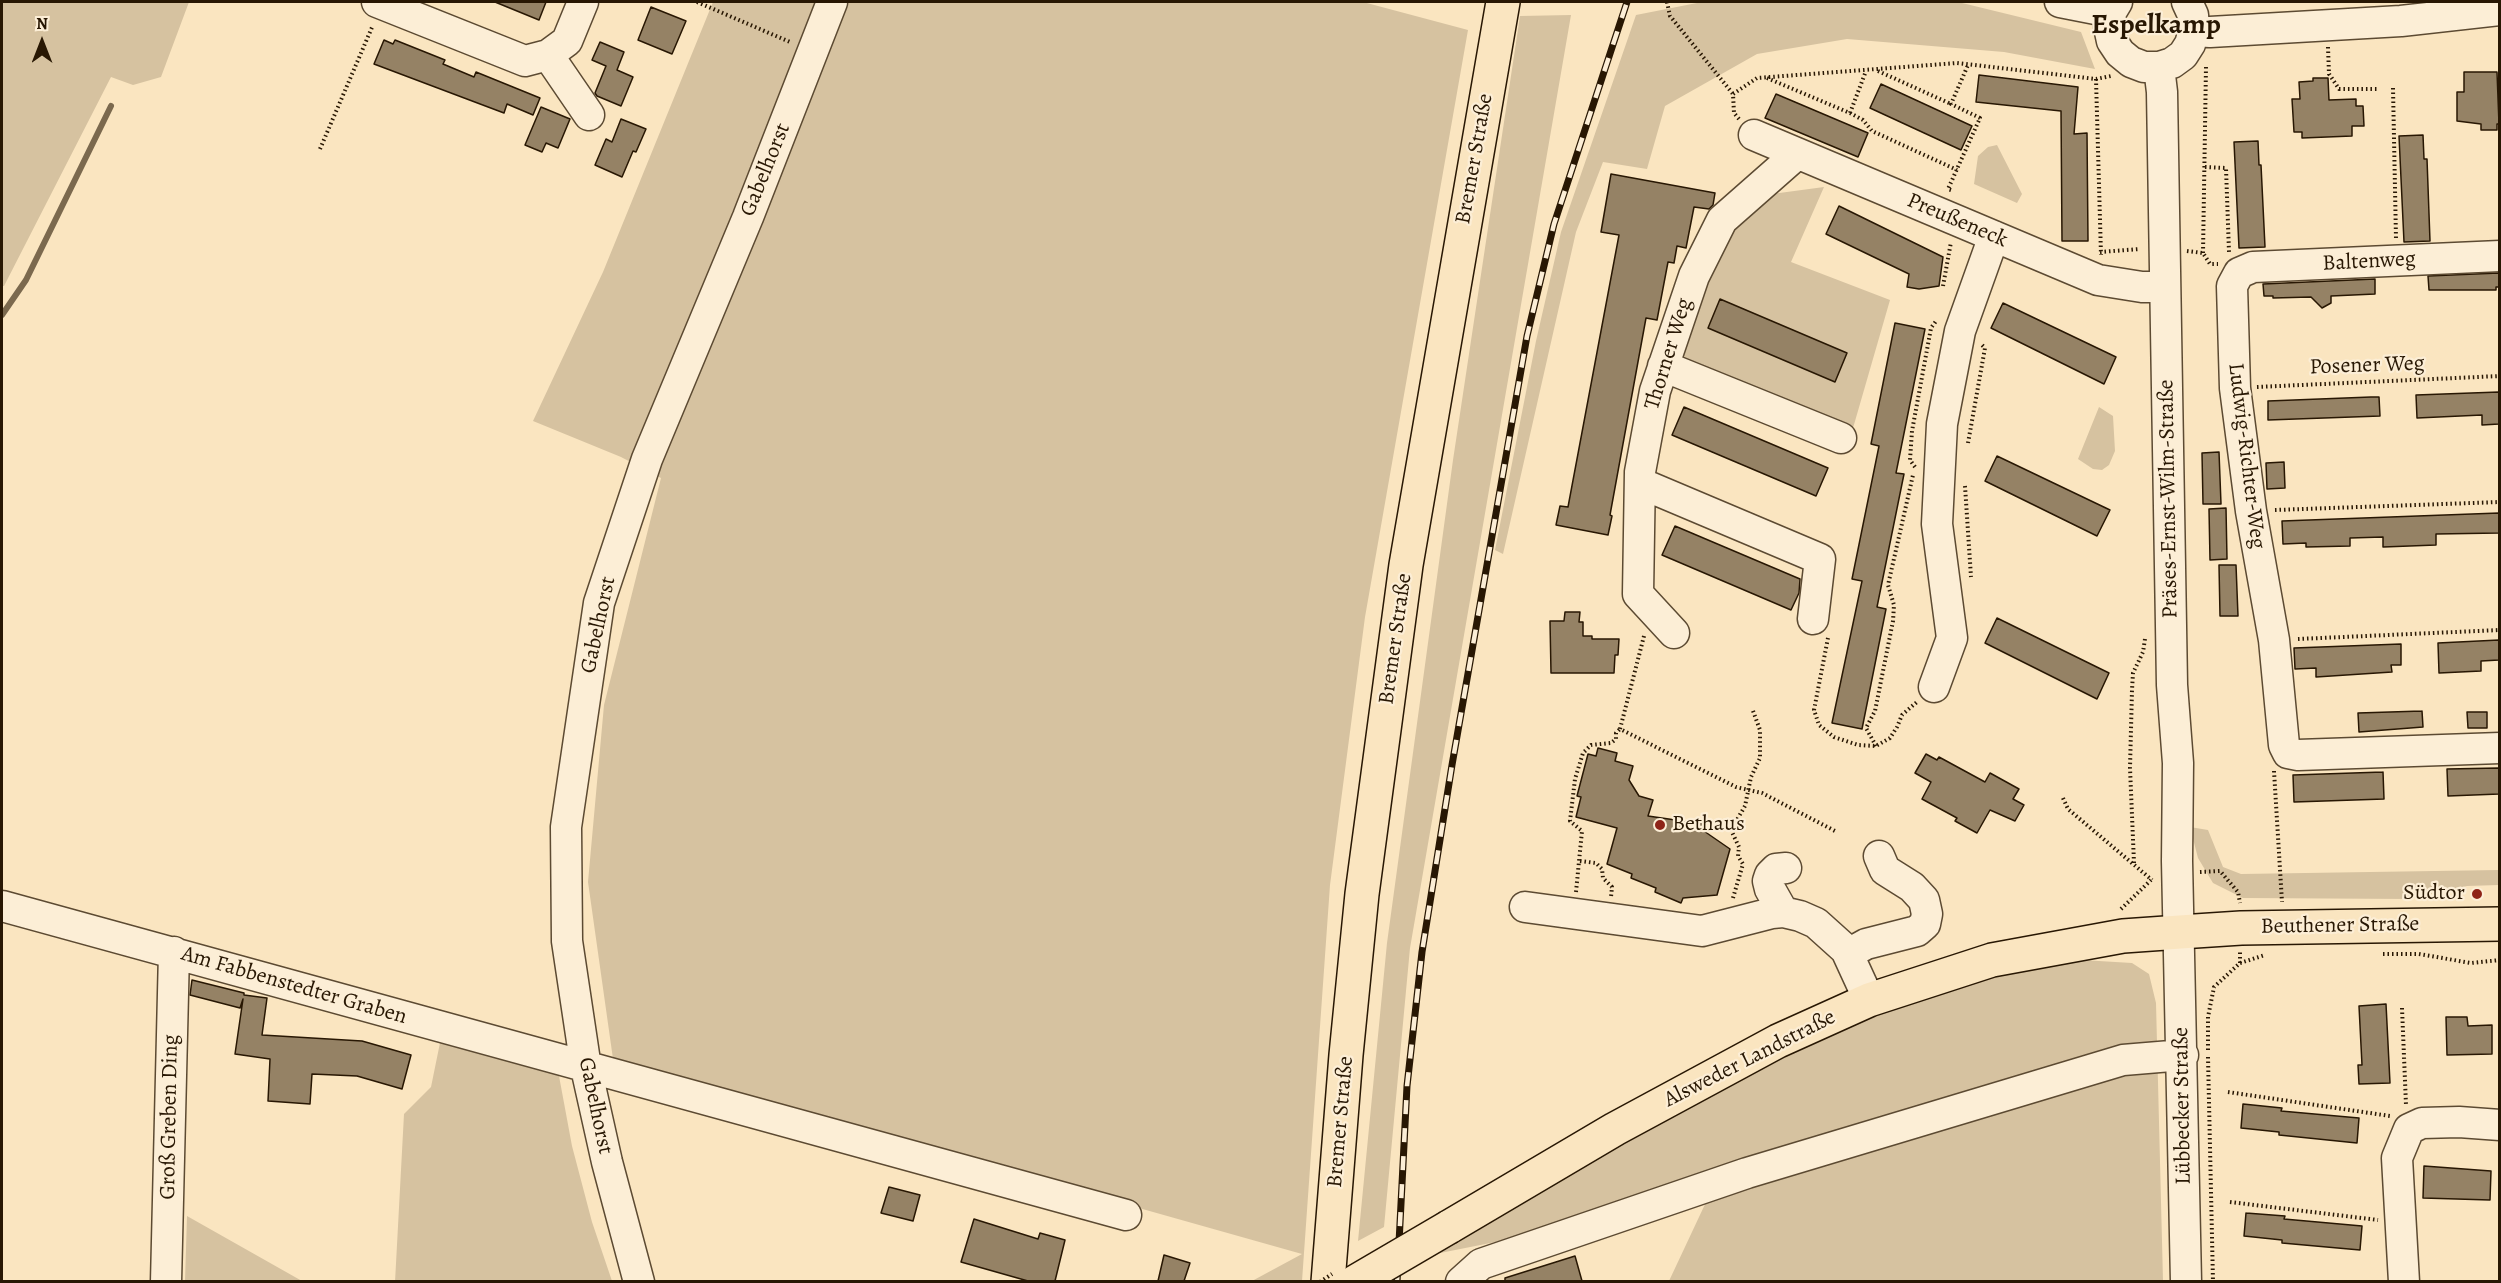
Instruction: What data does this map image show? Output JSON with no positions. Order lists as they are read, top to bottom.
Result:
{
  "streets": {
    "main road": ["Bremer Straße", "Beuthener Straße", "Alsweder Landstraße"],
    "street": [
      "Gabelhorst",
      "Preußeneck",
      "Baltenweg",
      "Thorner Weg",
      "Ludwig-Richter-Weg",
      "Präses-Ernst-Wilm-Straße",
      "Am Fabbenstedter Graben",
      "Lübbecker Straße",
      "Groß Greben Ding"
    ],
    "path": ["Posener Weg"]
  },
  "crossings": [
    ["Gabelhorst", "Am Fabbenstedter Graben"],
    ["Preußeneck", "Thorner Weg"],
    ["Preußeneck", "Präses-Ernst-Wilm-Straße"],
    ["Baltenweg", "Ludwig-Richter-Weg"],
    ["Posener Weg", "Ludwig-Richter-Weg"],
    ["Präses-Ernst-Wilm-Straße", "Beuthener Straße"],
    ["Präses-Ernst-Wilm-Straße", "Alsweder Landstraße"],
    ["Präses-Ernst-Wilm-Straße", "Lübbecker Straße"],
    ["Beuthener Straße", "Alsweder Landstraße"],
    ["Beuthener Straße", "Lübbecker Straße"],
    ["Am Fabbenstedter Graben", "Groß Greben Ding"],
    ["Alsweder Landstraße", "Lübbecker Straße"]
  ],
  "districts": ["Espelkamp"],
  "places": ["Bethaus", "Südtor"],
  "north": "top"
}
